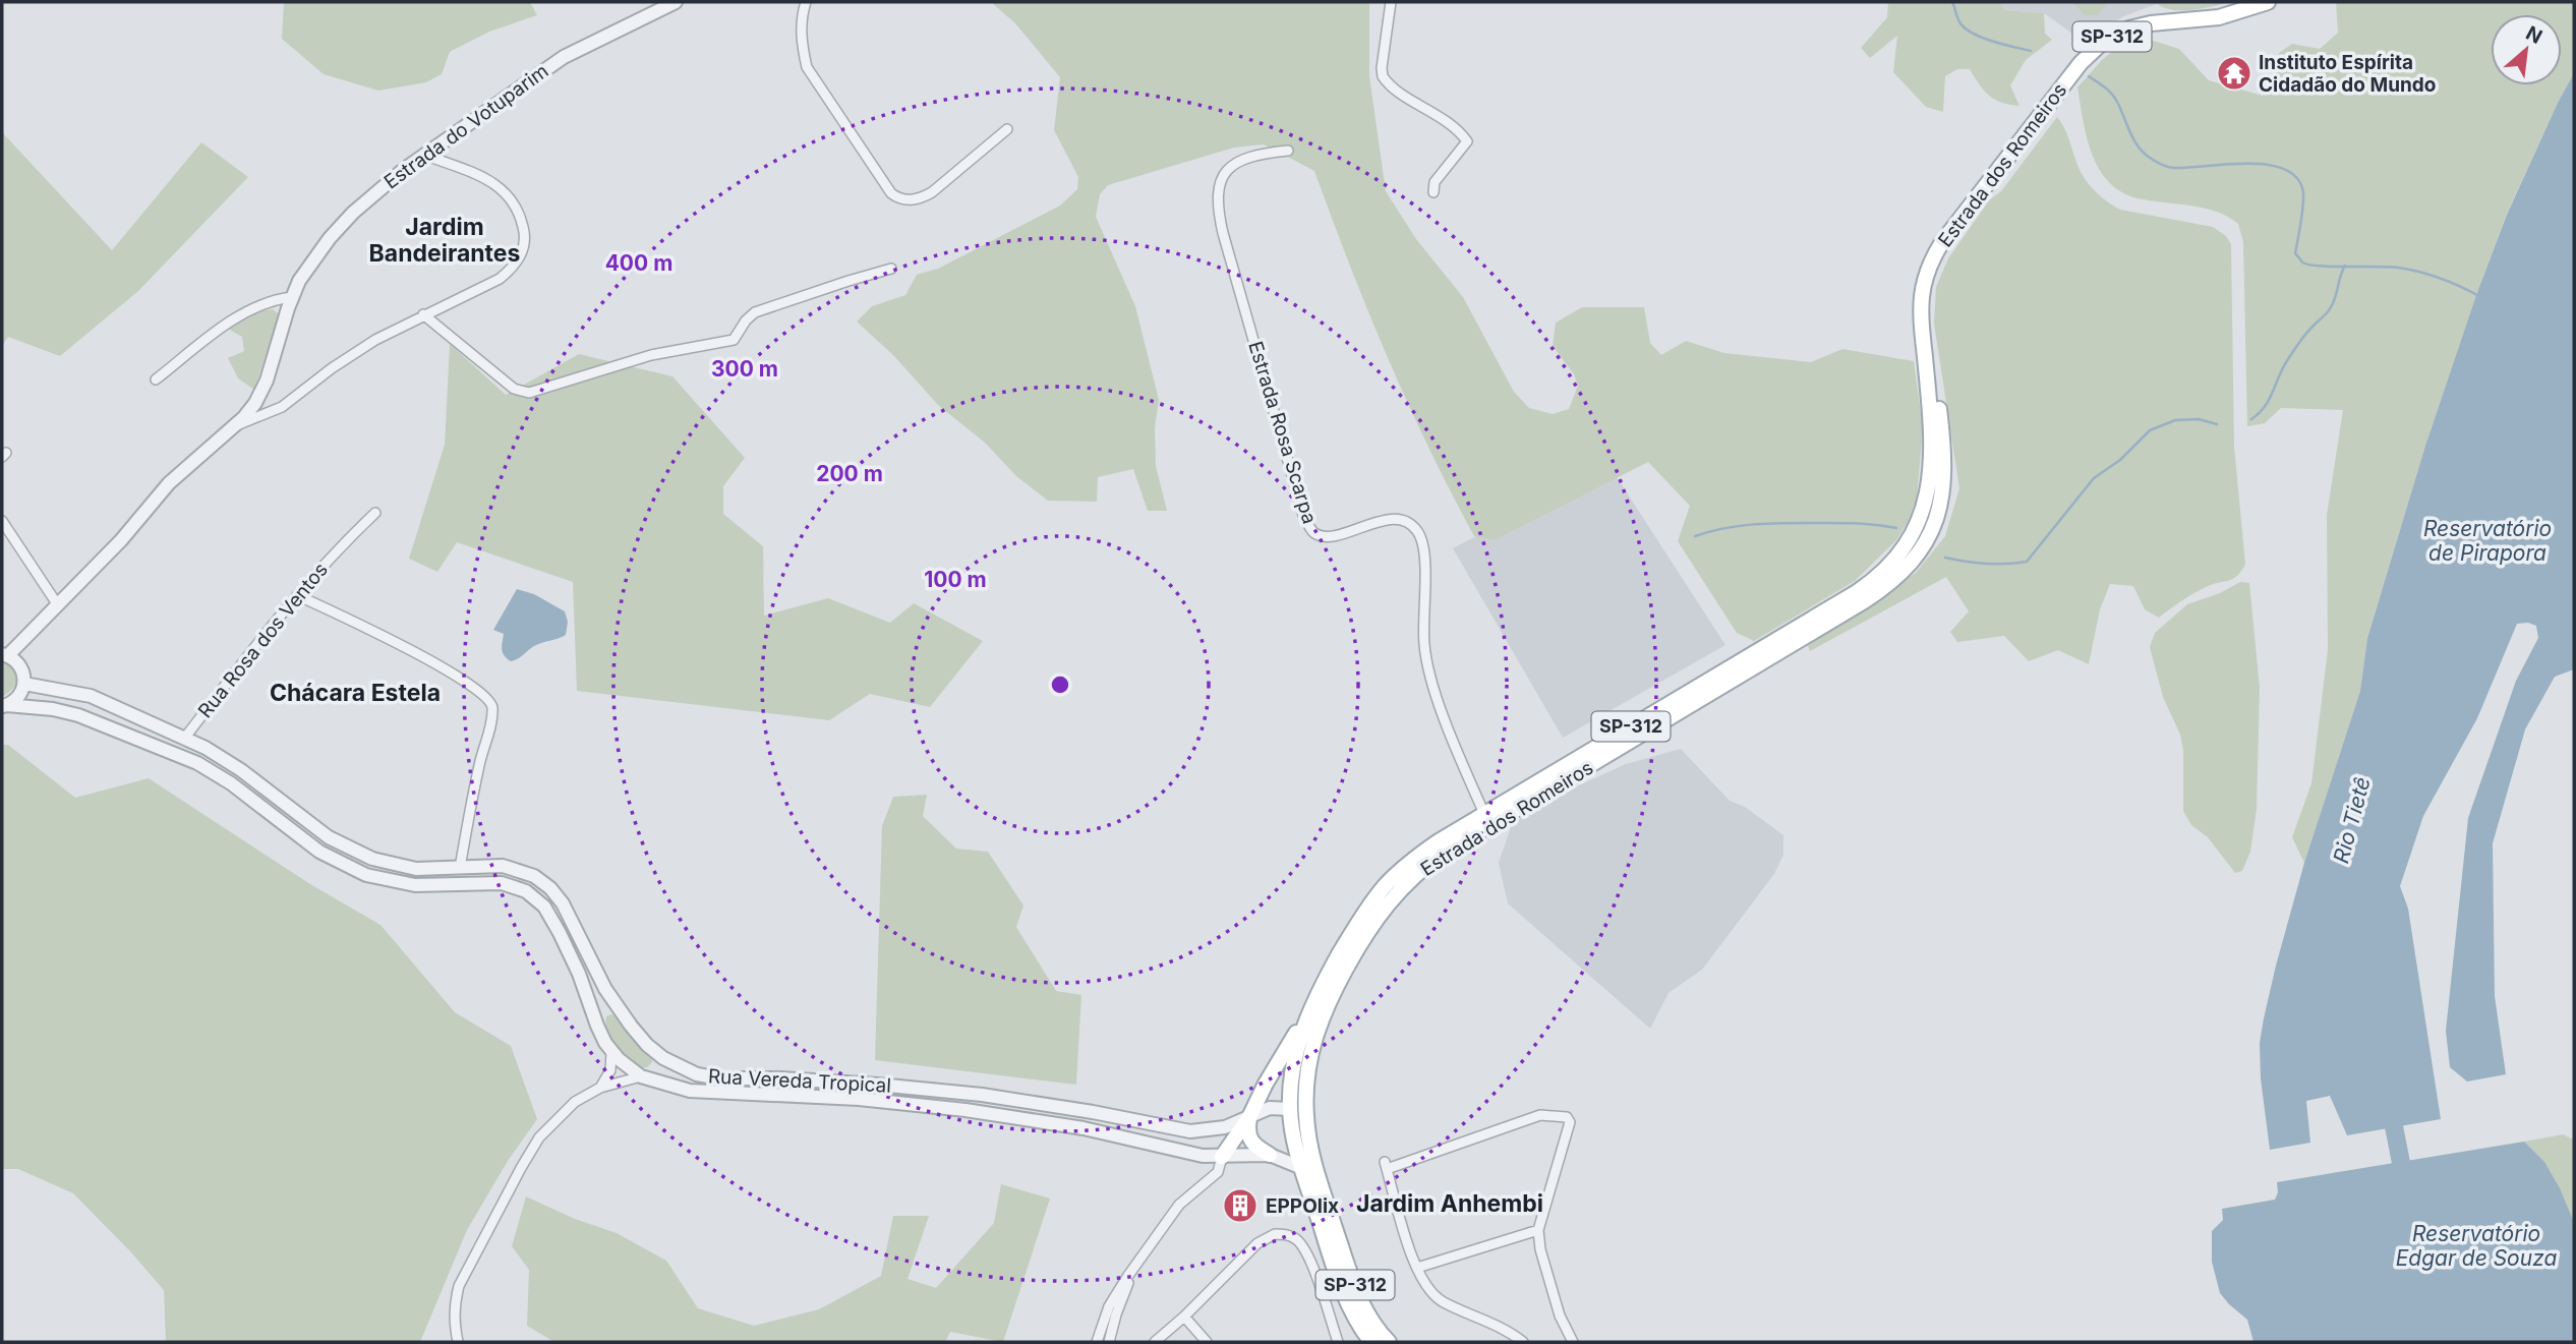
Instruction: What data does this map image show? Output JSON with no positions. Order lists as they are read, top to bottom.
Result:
{
  "streets": {
    "main road": ["SP-312", "Estrada dos Romeiros"],
    "street": [
      "Estrada do Votuparim",
      "Estrada Rosa Scarpa",
      "Rua Rosa dos Ventos",
      "Rua Vereda Tropical"
    ]
  },
  "crossings": [
    ["Estrada dos Romeiros", "Estrada Rosa Scarpa"],
    ["Estrada dos Romeiros", "Rua Vereda Tropical"],
    ["Rua Rosa dos Ventos", "Rua Vereda Tropical"]
  ],
  "districts": ["Jardim Bandeirantes", "Chácara Estela", "Jardim Anhembi"],
  "water": ["Reservatório de Pirapora", "Rio Tietê", "Reservatório Edgar de Souza"],
  "places": {
    "temple": ["Instituto Espírita Cidadão do Mundo"],
    "building": ["EPPOlix"]
  },
  "north": "top right",
  "rings": [
    "400 m",
    "300 m",
    "200 m",
    "100 m"
  ]
}
